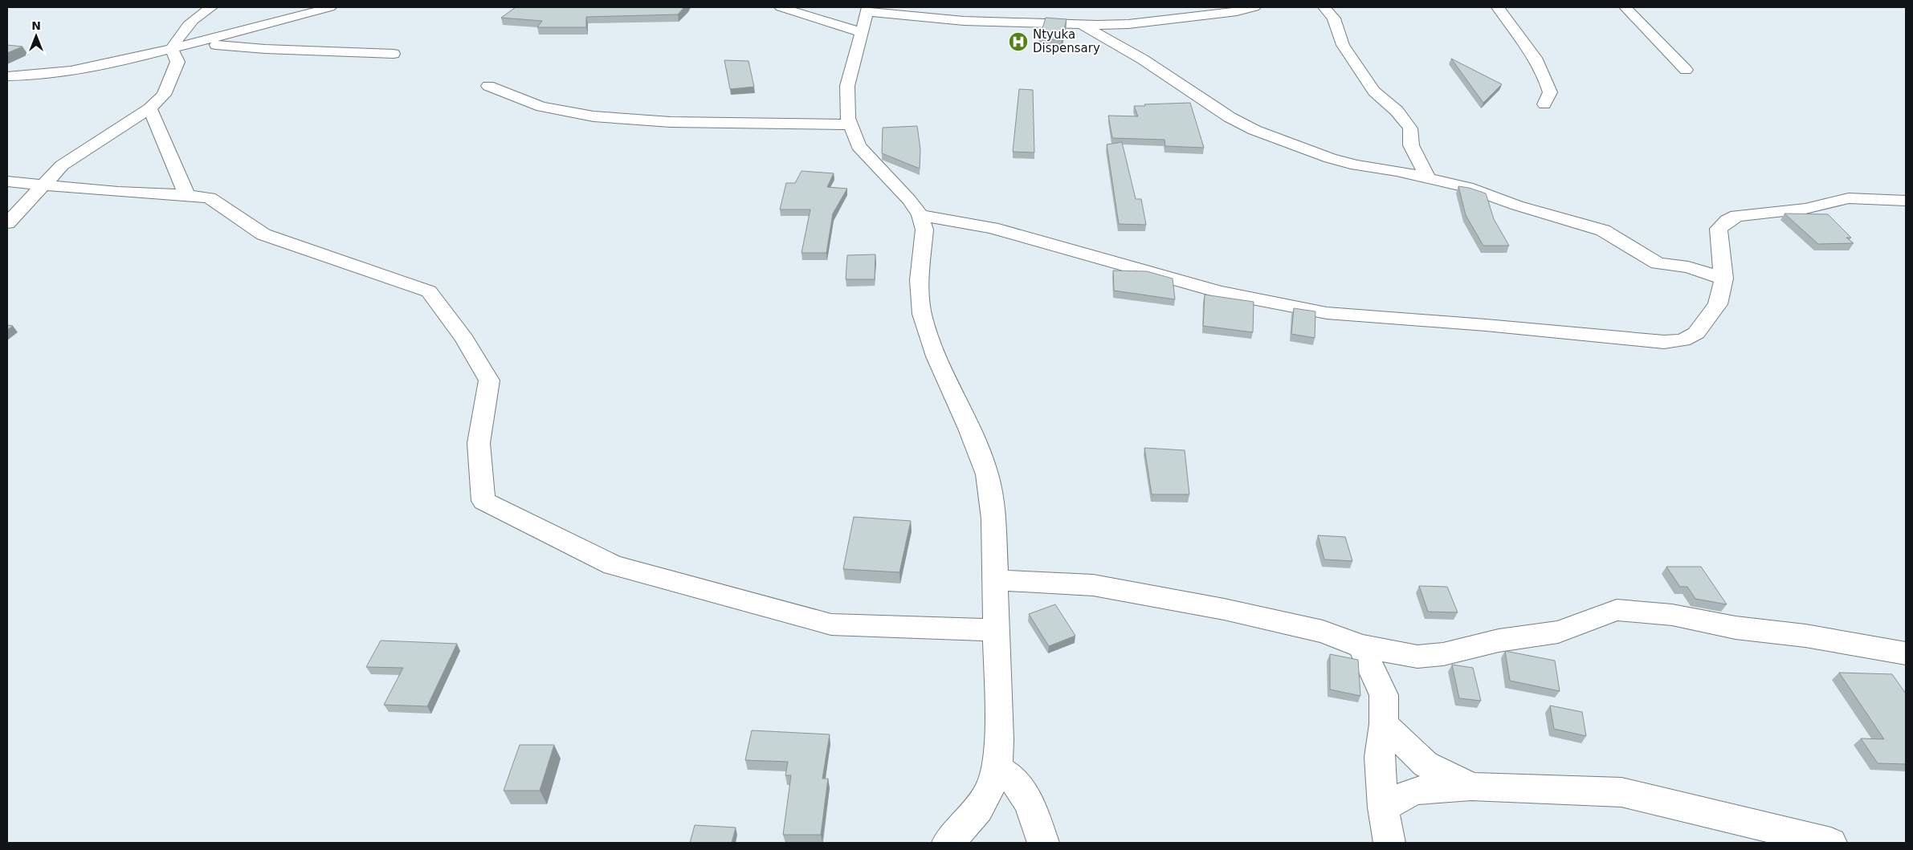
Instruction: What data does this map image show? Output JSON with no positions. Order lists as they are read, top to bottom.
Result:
{
  "places": {
    "hospital": ["Ntyuka Dispensary"]
  },
  "north": "top"
}
